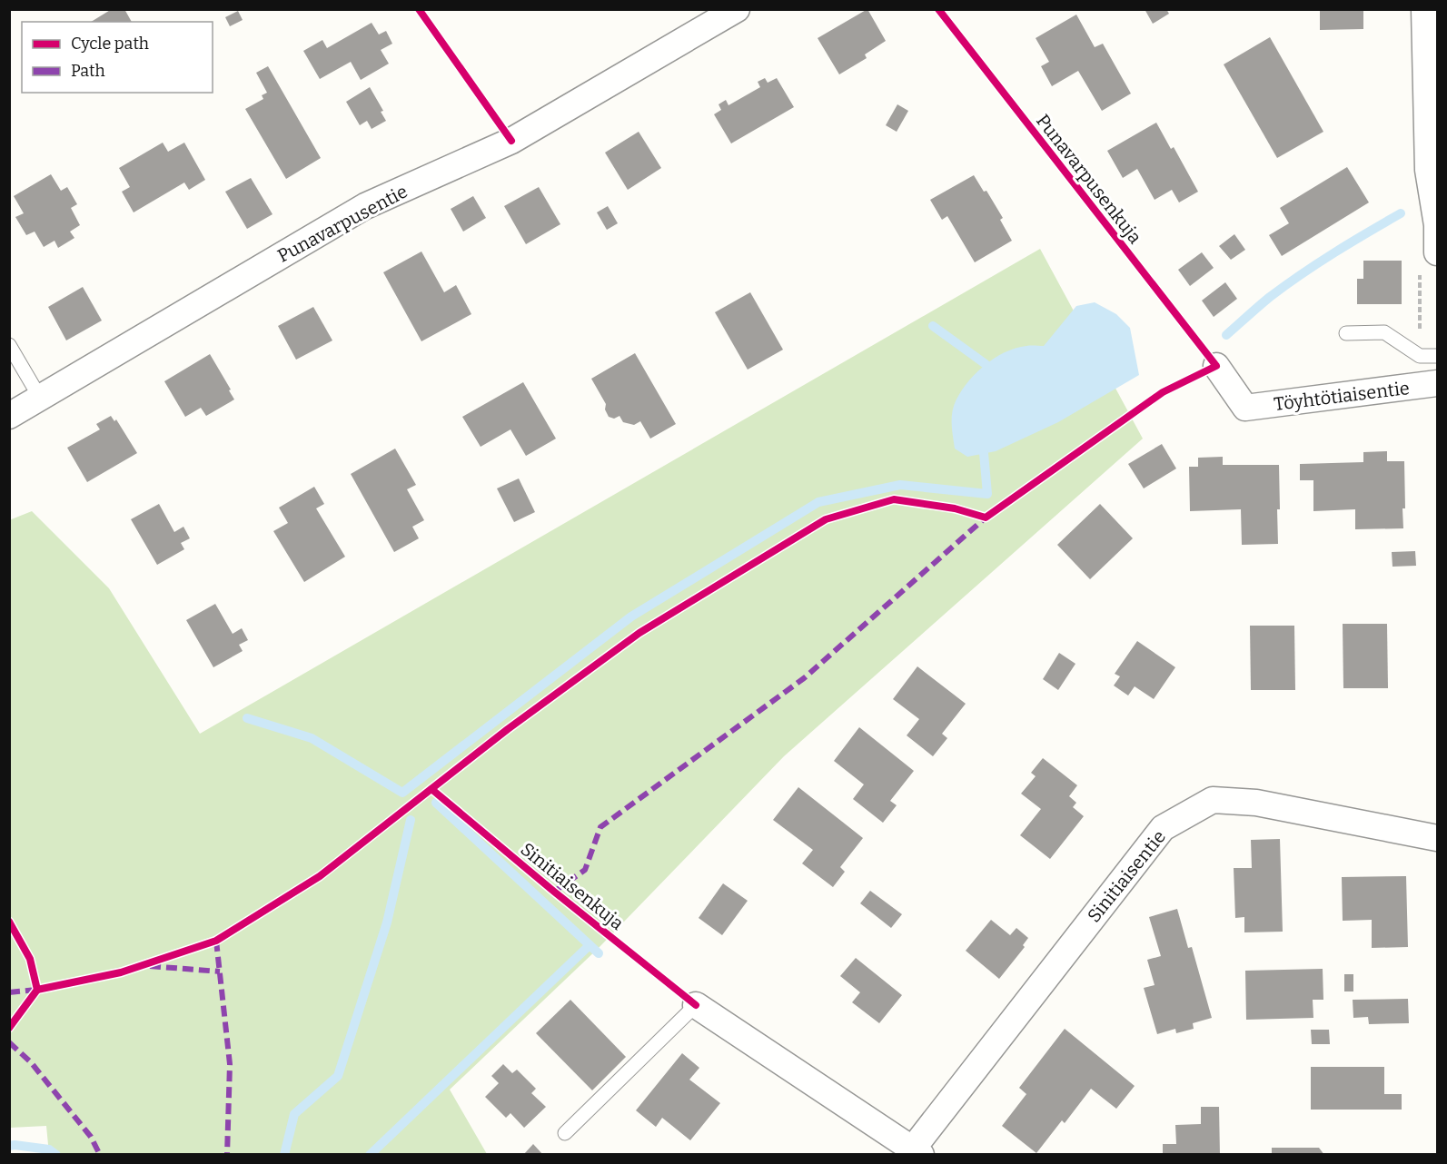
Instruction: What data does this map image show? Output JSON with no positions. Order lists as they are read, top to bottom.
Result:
{
  "streets": {
    "street": ["Punavarpusentie", "Töyhtötiaisentie", "Sinitiaisentie"],
    "cycle path": ["Punavarpusenkuja", "Sinitiaisenkuja"]
  },
  "legend": ["Cycle path", "Path"]
}
